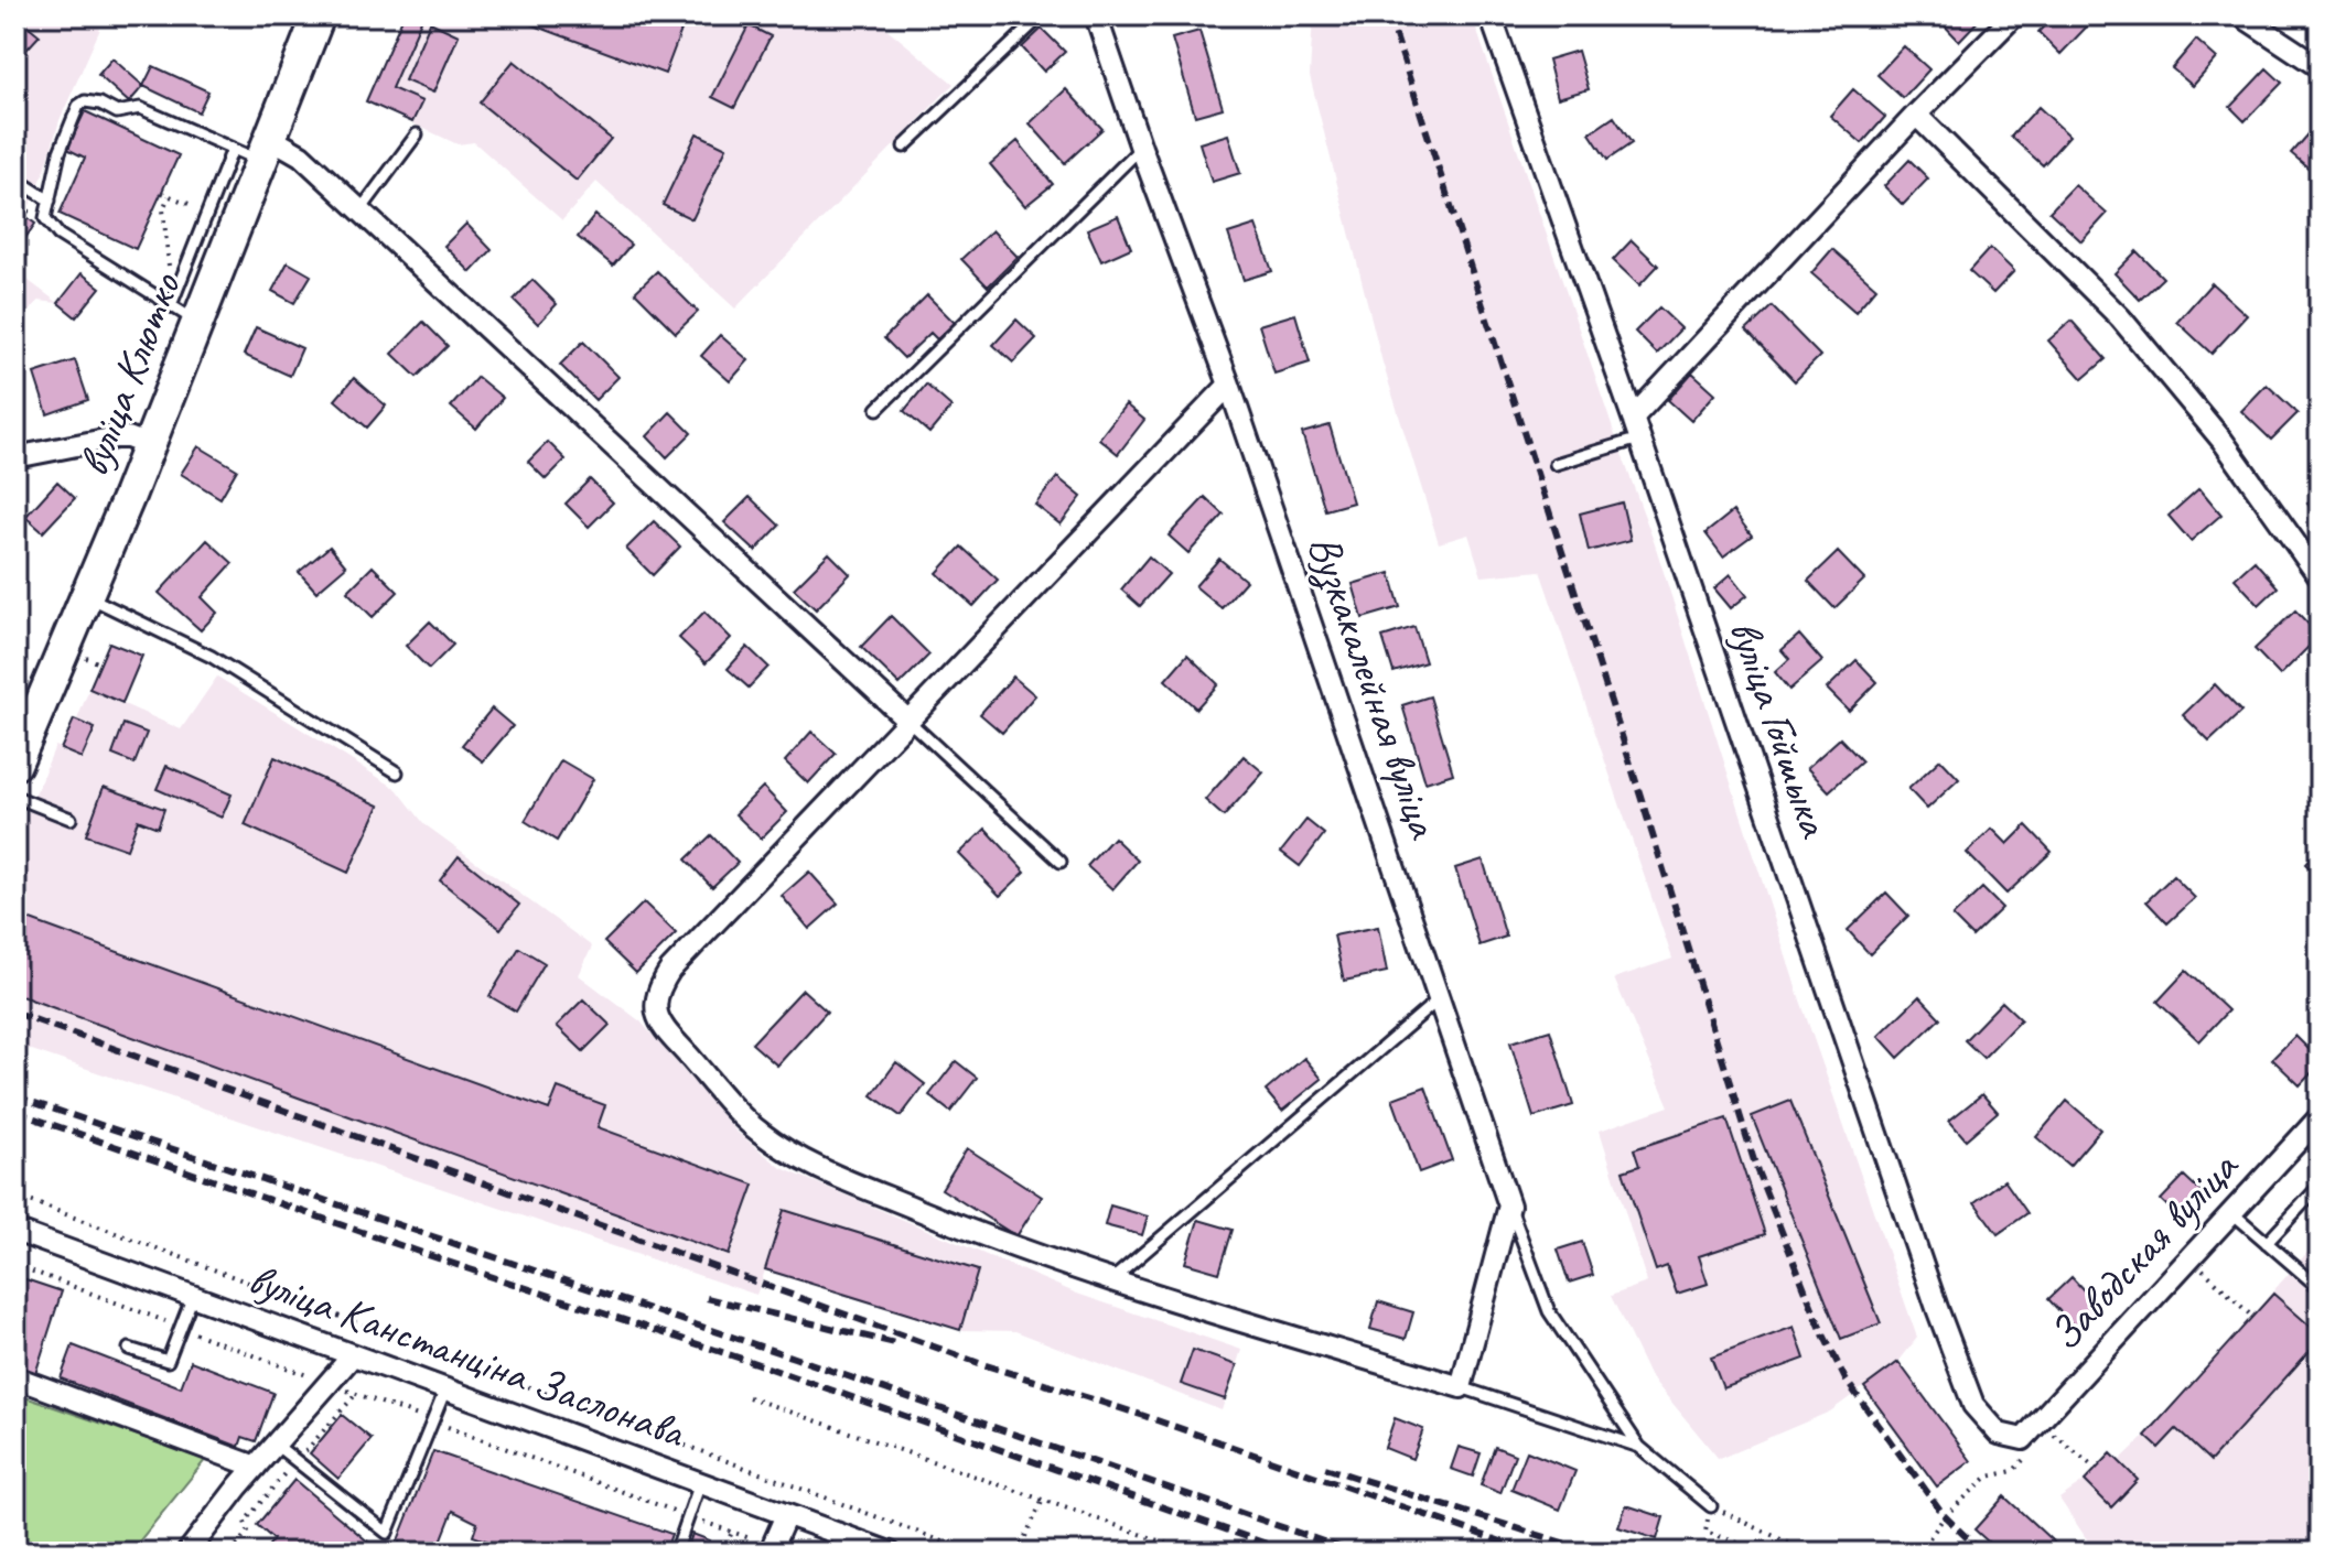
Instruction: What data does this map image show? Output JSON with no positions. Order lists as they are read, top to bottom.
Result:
{
  "streets": {
    "main road": ["вуліца Клютко"],
    "street": [
      "Вузкакалейная вуліца",
      "вуліца Гойшыка",
      "Заводская вуліца",
      "вуліца Канстанціна Заслонава"
    ]
  },
  "crossings": [
    ["вуліца Гойшыка", "Заводская вуліца"]
  ]
}
